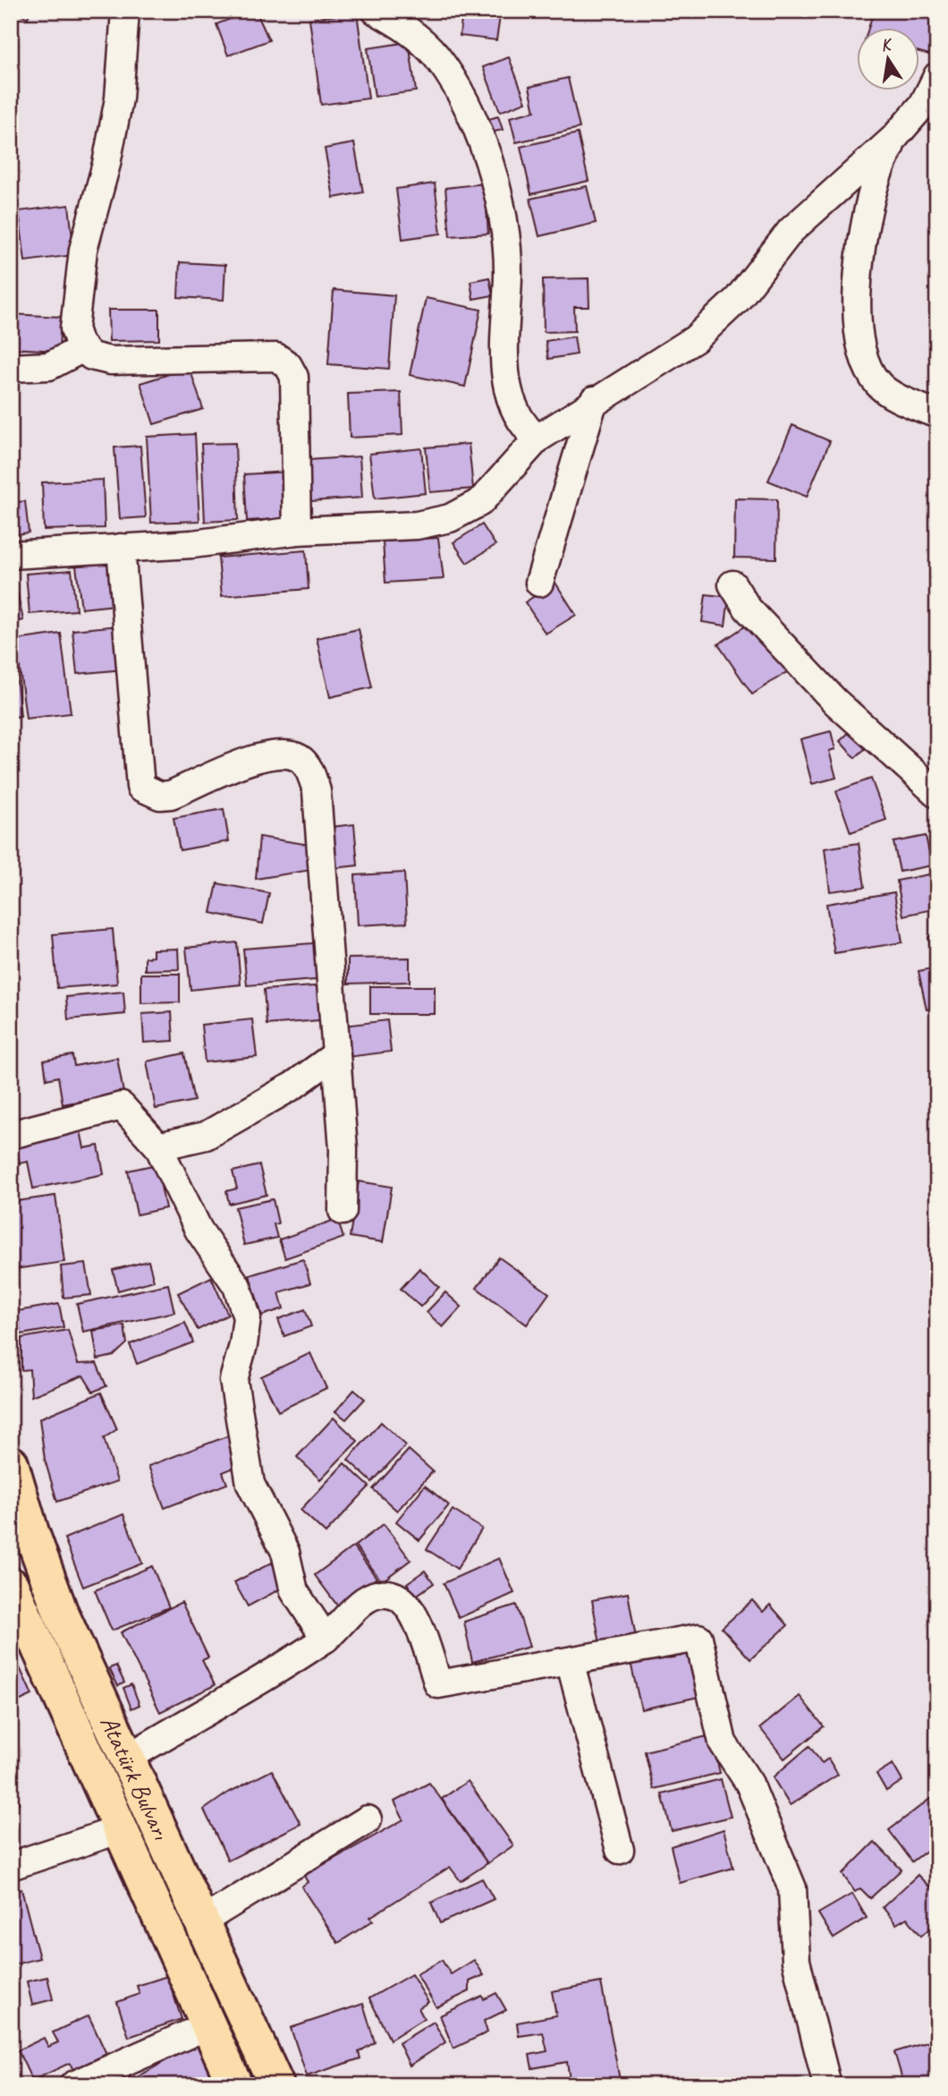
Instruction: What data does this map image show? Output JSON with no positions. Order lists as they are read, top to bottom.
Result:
{
  "streets": {
    "highway": ["Atatürk Bulvarı"]
  },
  "north": "top"
}
